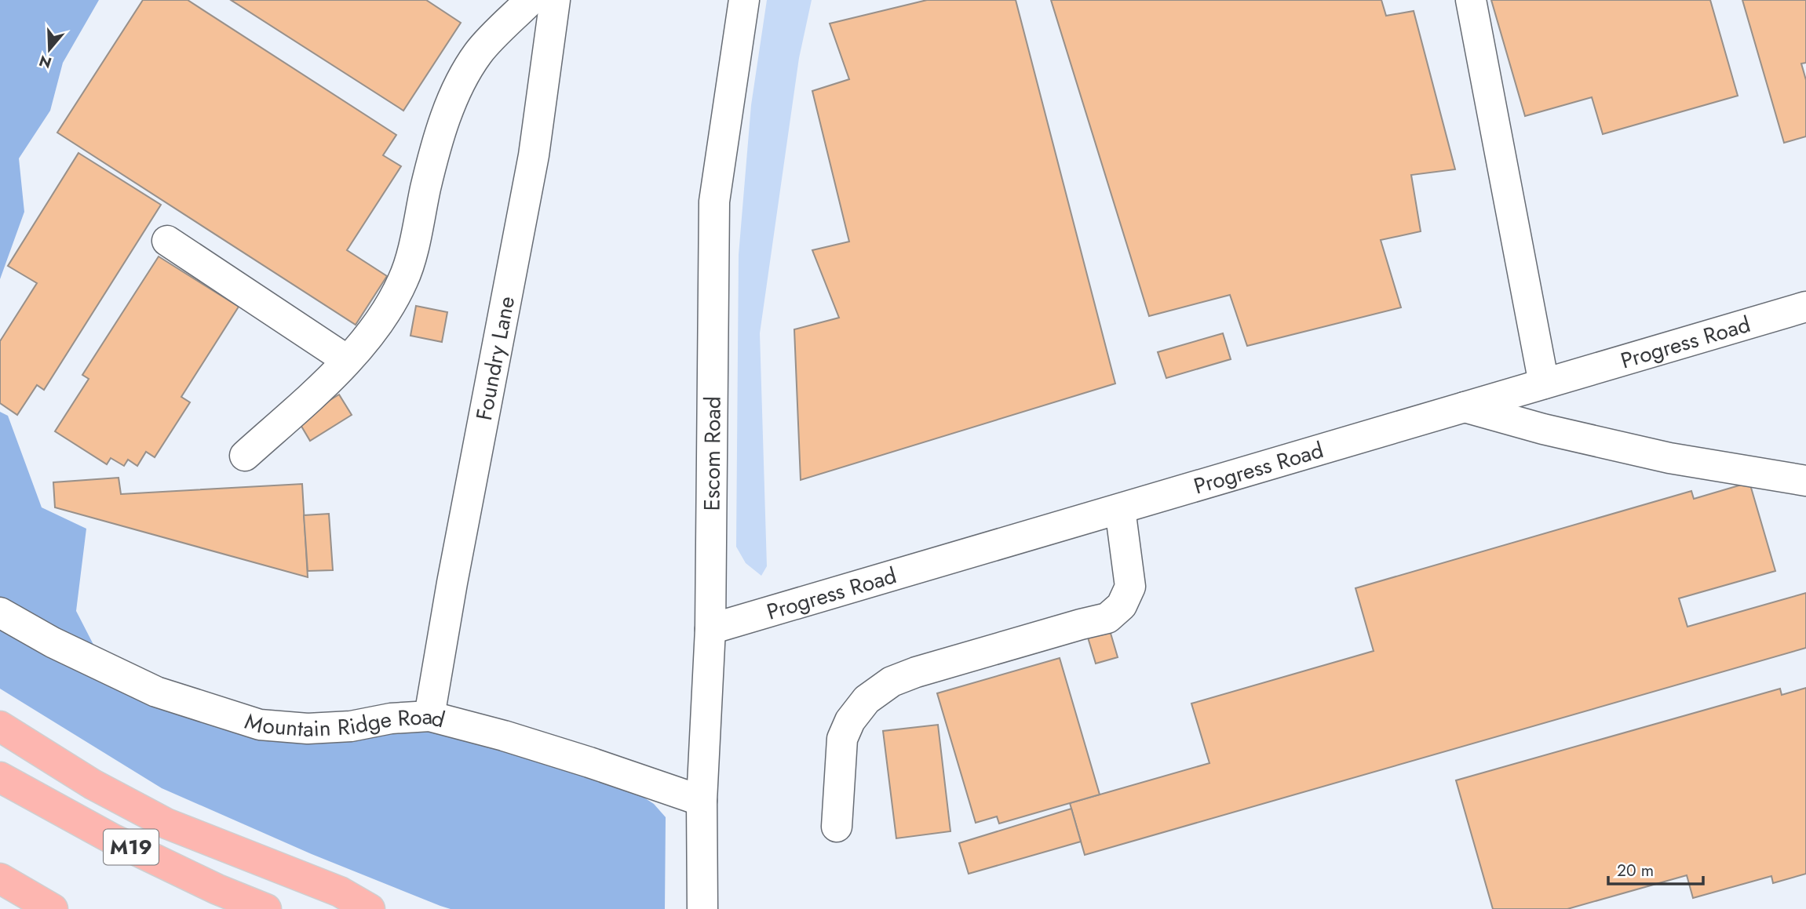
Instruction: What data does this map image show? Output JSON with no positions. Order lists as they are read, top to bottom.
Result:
{
  "streets": {
    "highway": ["M19"],
    "street": [
      "Progress Road",
      "Foundry Lane",
      "Escom Road",
      "Mountain Ridge Road"
    ]
  },
  "crossings": [
    ["Progress Road", "Escom Road"],
    ["Foundry Lane", "Mountain Ridge Road"],
    ["Escom Road", "Mountain Ridge Road"]
  ],
  "scale_bar": "20 m",
  "north": "bottom"
}
